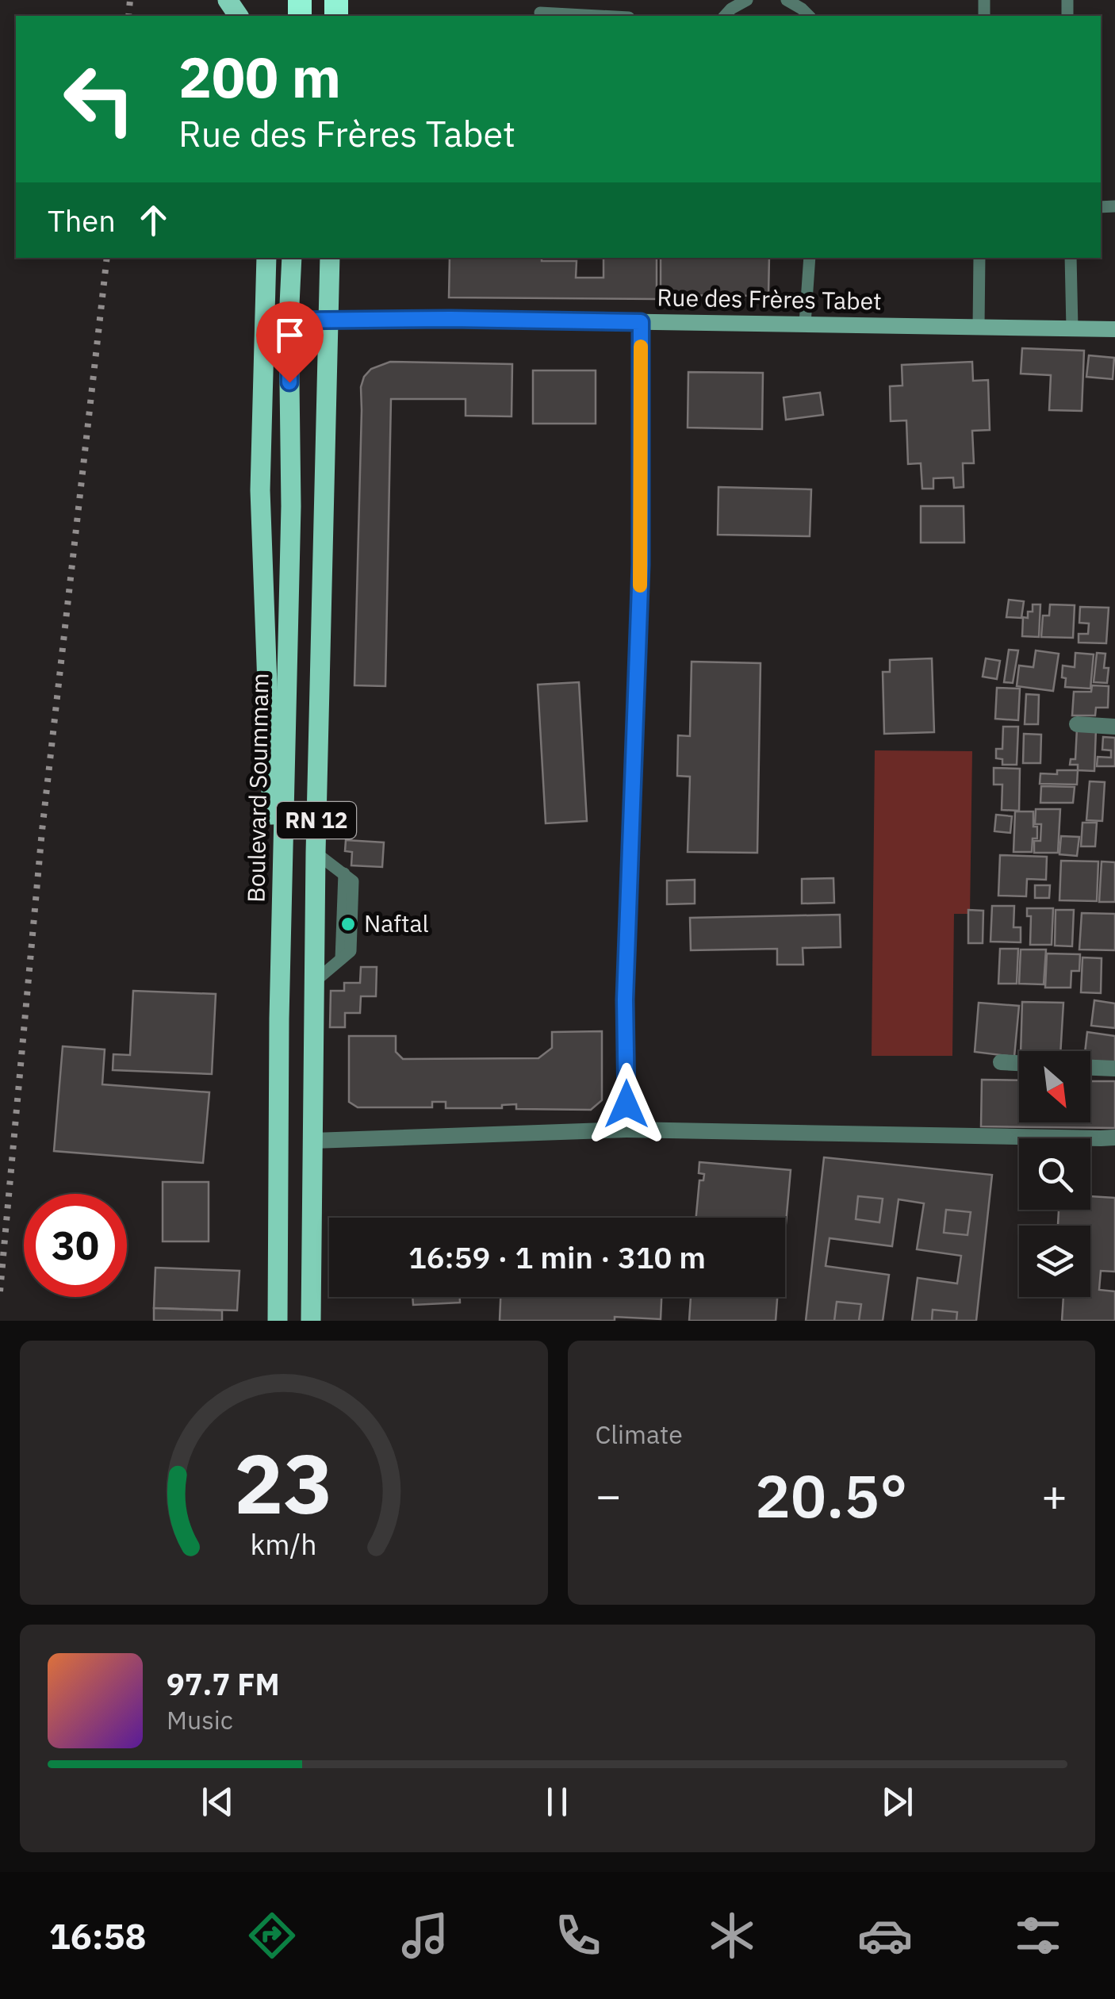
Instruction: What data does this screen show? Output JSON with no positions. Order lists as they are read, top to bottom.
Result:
{
  "streets": {
    "main road": ["Boulevard Soummam", "RN 12"],
    "street": ["Rue des Frères Tabet"]
  },
  "crossings": [
    ["Rue des Frères Tabet", "RN 12"]
  ],
  "places": ["Naftal"],
  "north": "bottom right",
  "page": {
    "turn": ["200 m", "Rue des Frères Tabet"],
    "then": "Then",
    "limit": "30",
    "trip": "16:59 · 1 min · 310 m",
    "tile": "Climate",
    "heat": ["−", "20.5°", "+"],
    "song": ["97.7 FM", "Music"],
    "tabs": "16:58",
    "gauge": ["23", "km/h"]
  }
}
